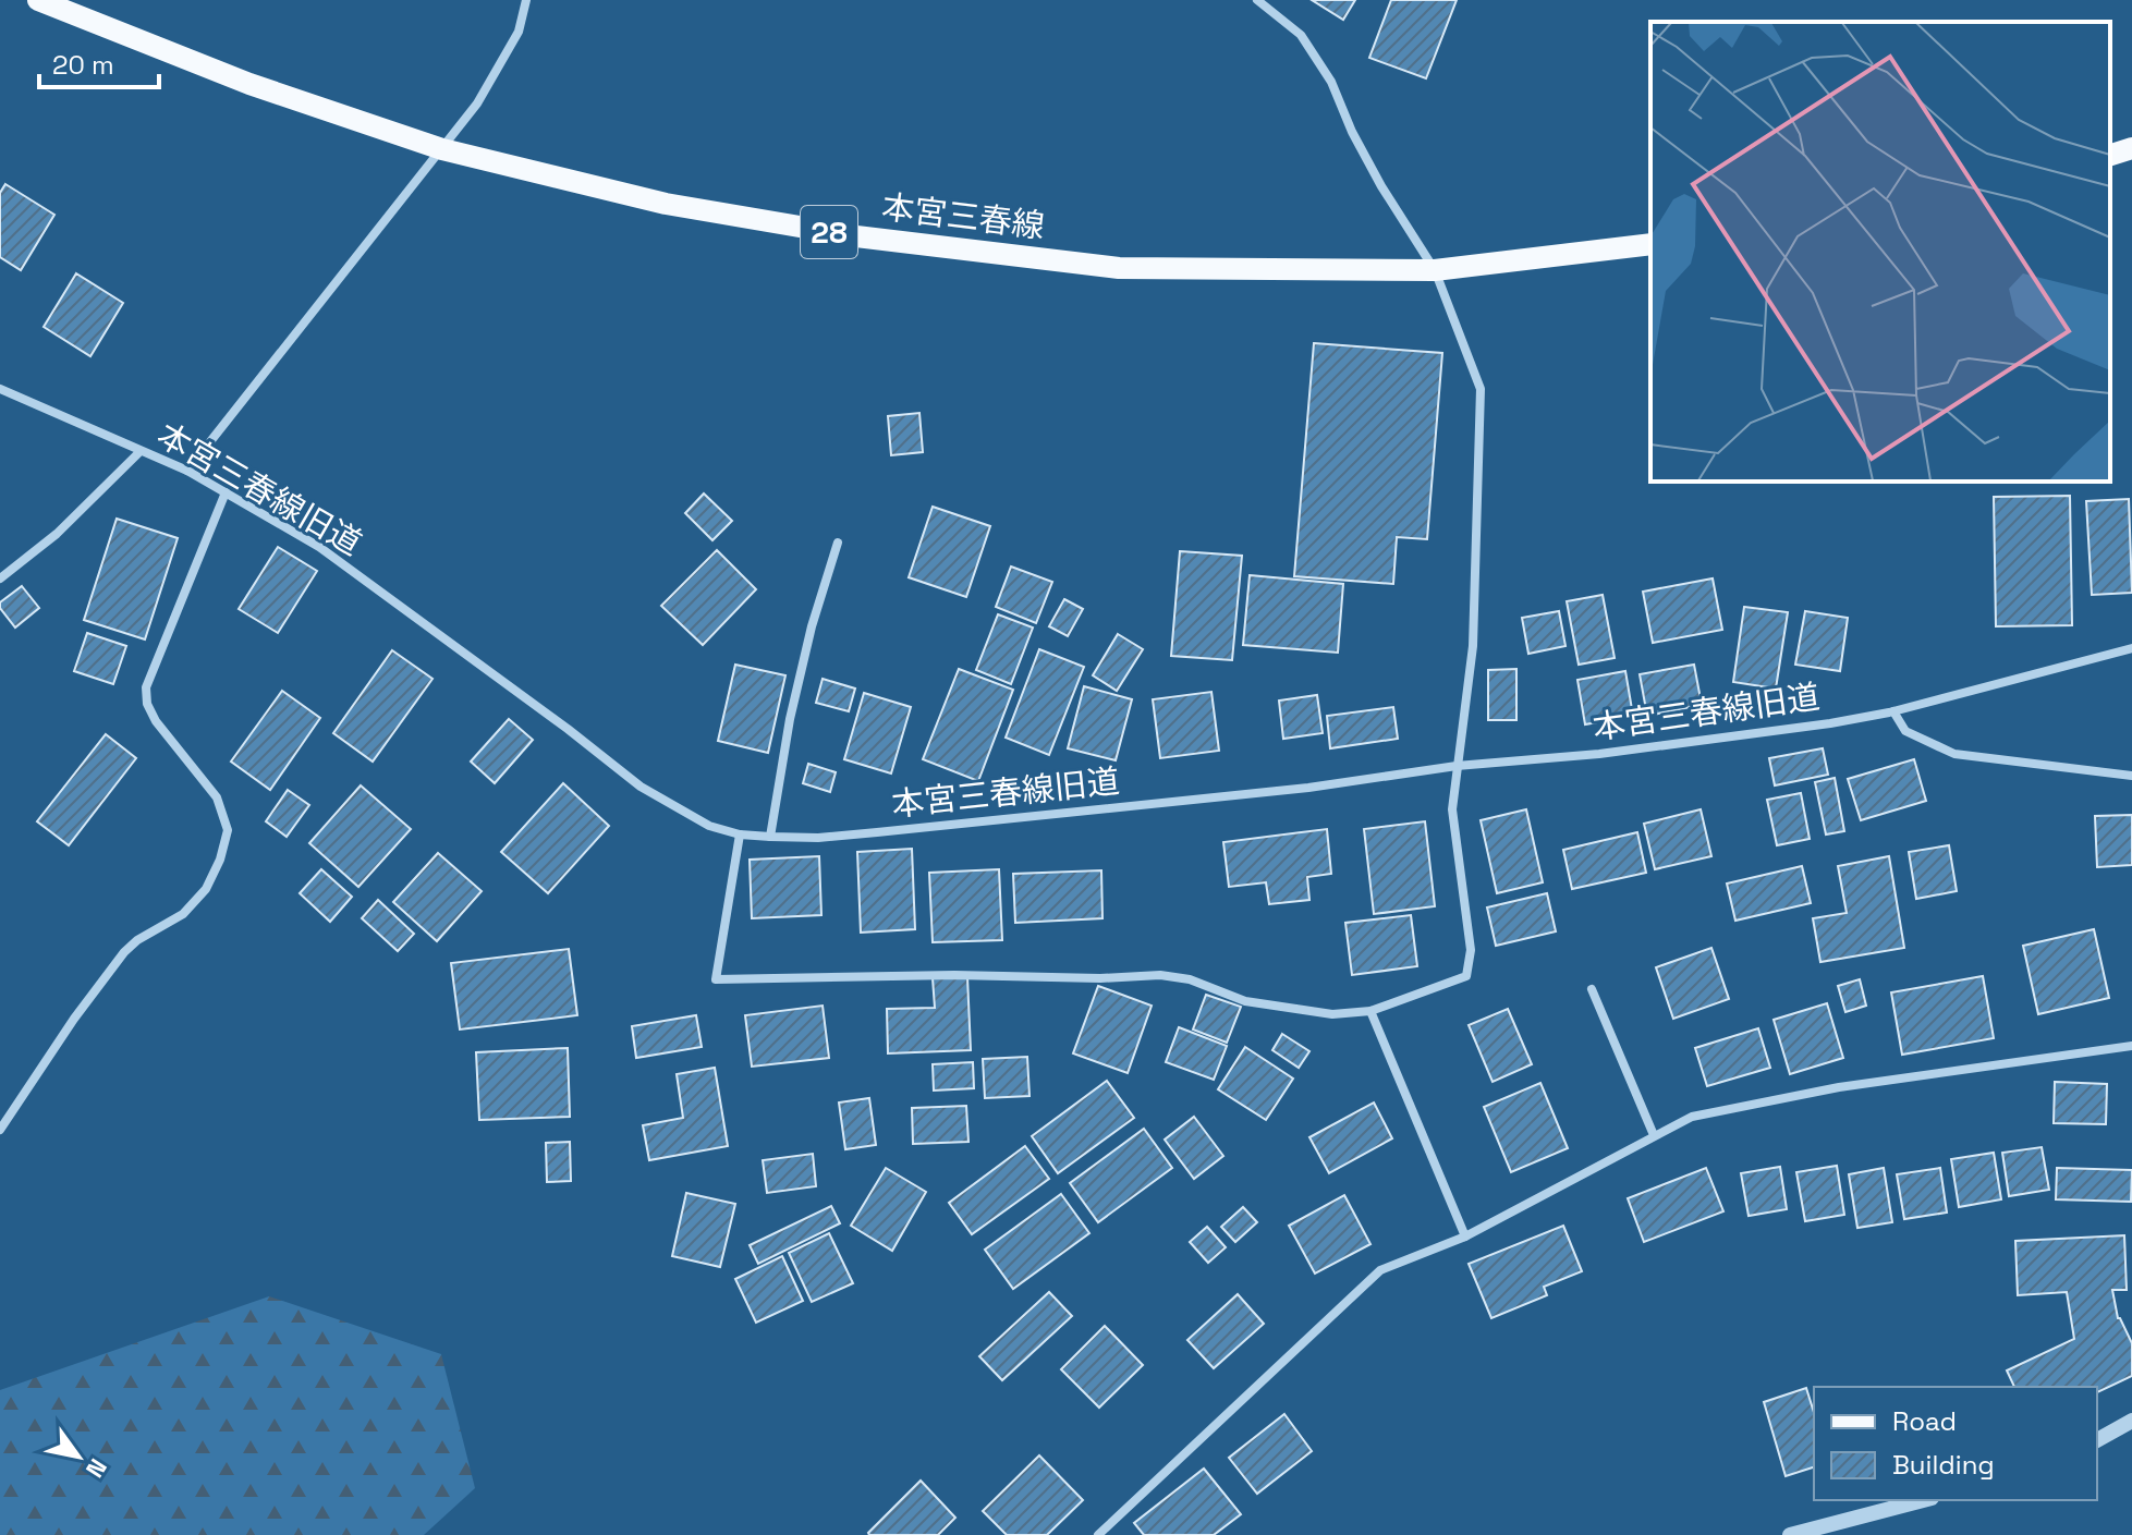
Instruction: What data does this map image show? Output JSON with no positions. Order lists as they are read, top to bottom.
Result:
{
  "streets": {
    "main road": ["本宮三春線", "28"],
    "street": ["本宮三春線旧道"]
  },
  "legend": ["Road", "Building"],
  "scale_bar": "20 m",
  "north": "bottom right"
}
